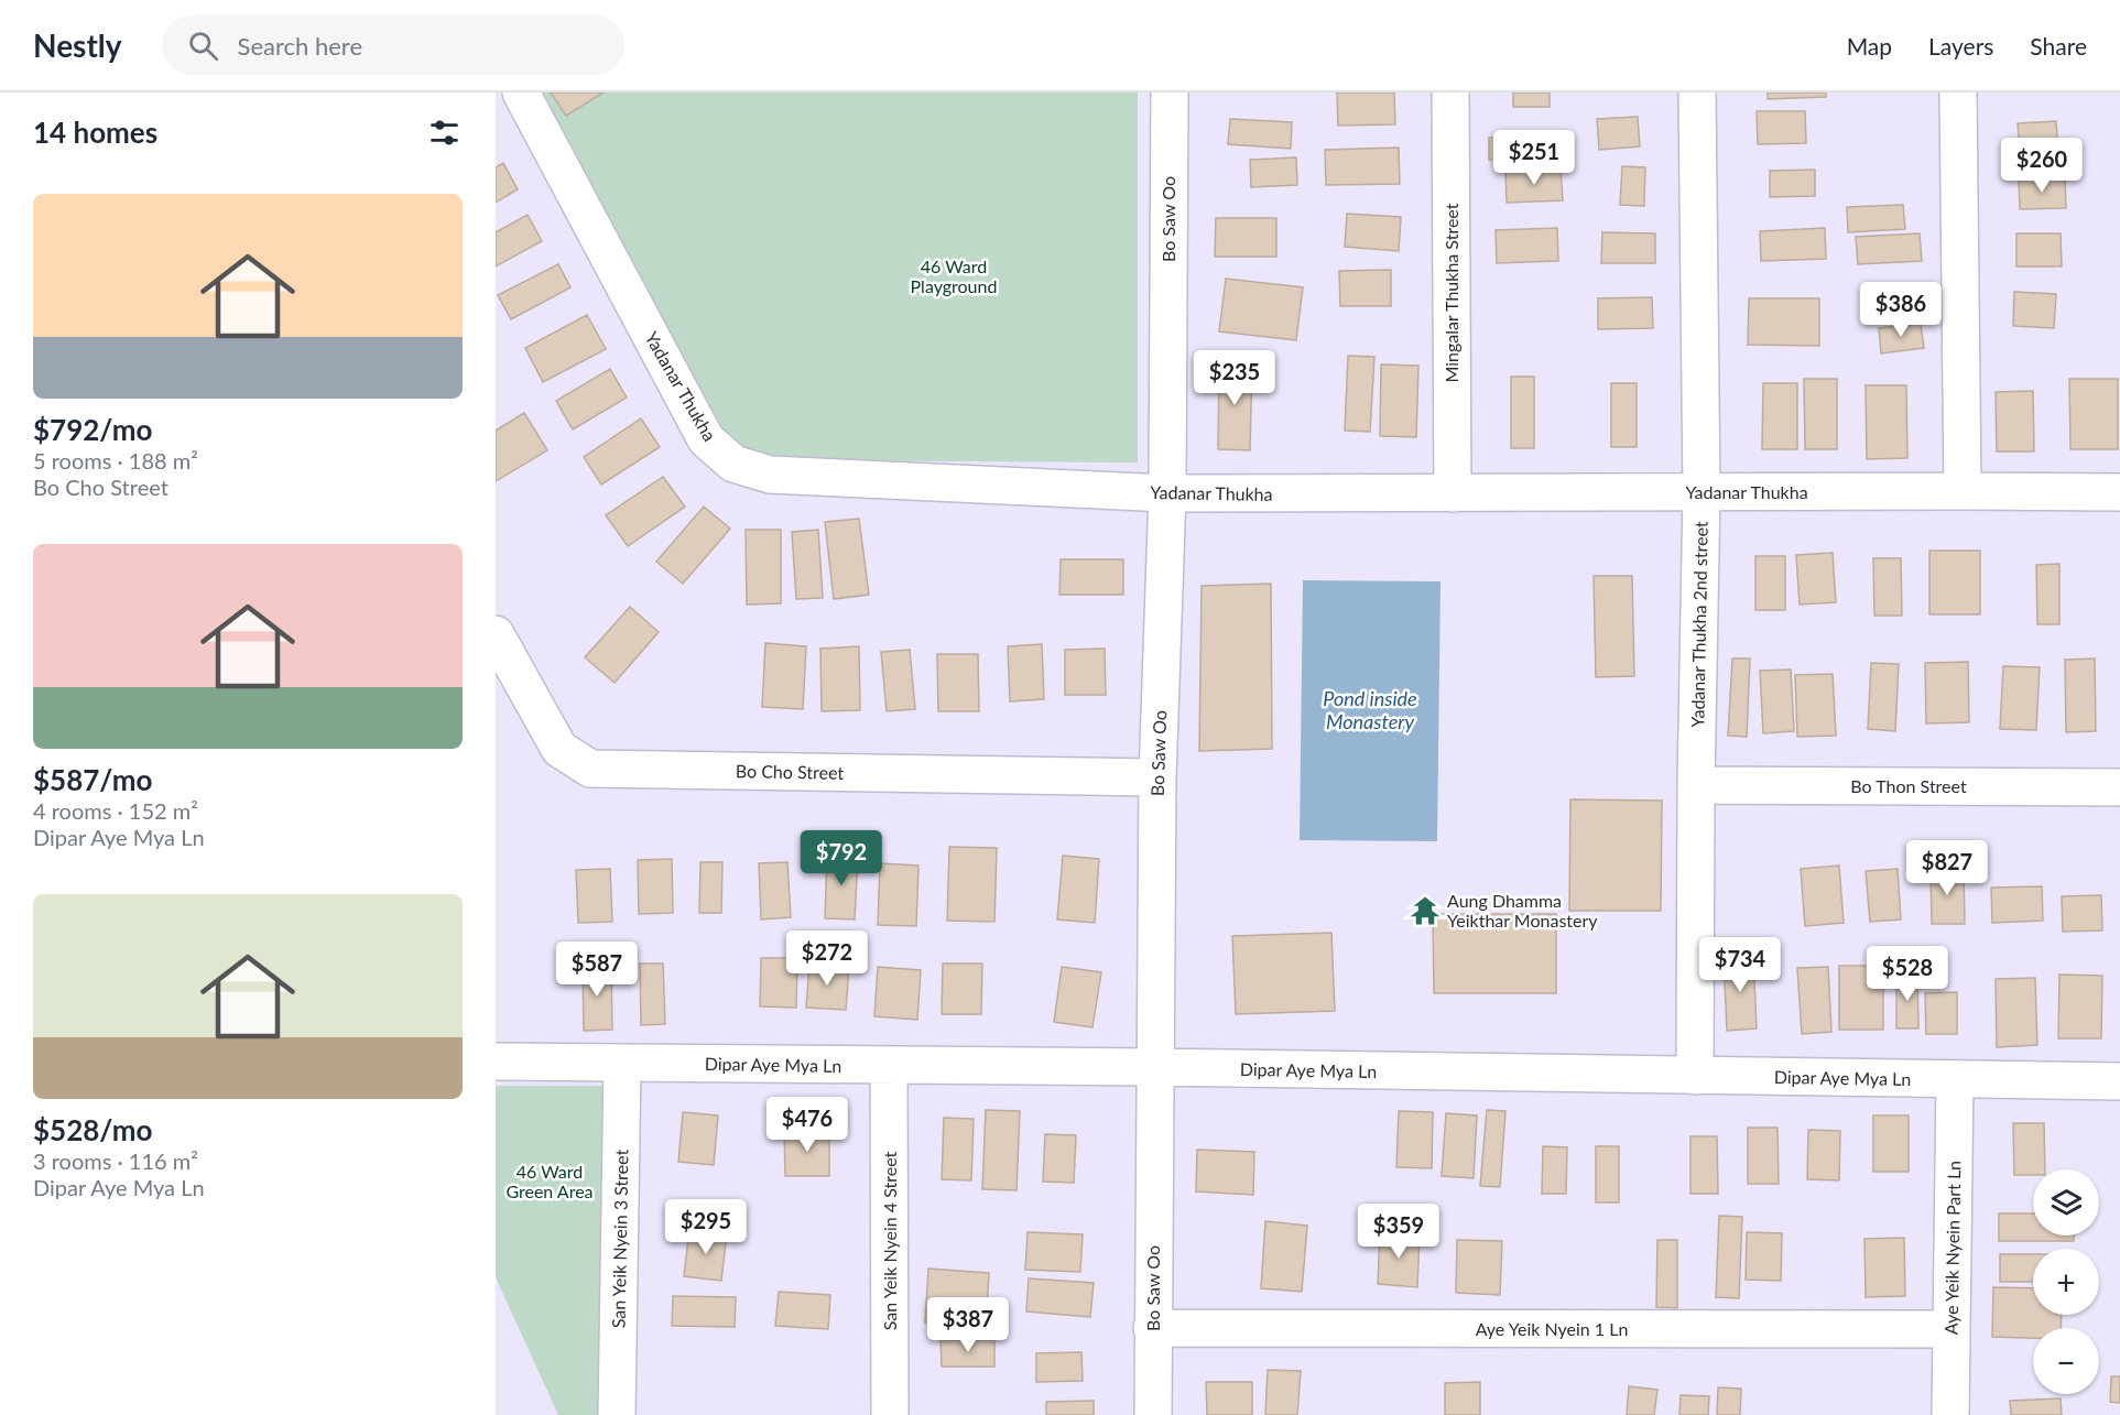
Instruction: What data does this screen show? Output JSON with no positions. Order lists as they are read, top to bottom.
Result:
{
  "streets": {
    "street": [
      "Bo Saw Oo",
      "Mingalar Thukha Street",
      "Yadanar Thukha",
      "Yadanar Thukha 2nd street",
      "Bo Cho Street",
      "Bo Thon Street",
      "Dipar Aye Mya Ln",
      "San Yeik Nyein 3 Street",
      "San Yeik Nyein 4 Street",
      "Aye Yeik Nyein Part Ln",
      "Aye Yeik Nyein 1 Ln"
    ]
  },
  "crossings": [
    ["Bo Saw Oo", "Yadanar Thukha"],
    ["Bo Saw Oo", "Bo Cho Street"],
    ["Bo Saw Oo", "Dipar Aye Mya Ln"],
    ["Bo Saw Oo", "Aye Yeik Nyein 1 Ln"],
    ["Mingalar Thukha Street", "Yadanar Thukha"],
    ["Yadanar Thukha", "Yadanar Thukha 2nd street"],
    ["Yadanar Thukha 2nd street", "Bo Thon Street"],
    ["Yadanar Thukha 2nd street", "Dipar Aye Mya Ln"],
    ["Dipar Aye Mya Ln", "San Yeik Nyein 3 Street"],
    ["Dipar Aye Mya Ln", "San Yeik Nyein 4 Street"],
    ["Dipar Aye Mya Ln", "Aye Yeik Nyein Part Ln"],
    ["Aye Yeik Nyein Part Ln", "Aye Yeik Nyein 1 Ln"]
  ],
  "water": ["Pond inside Monastery"],
  "parks": ["46 Ward Playground", "46 Ward Green Area"],
  "places": {
    "temple": ["Aung Dhamma Yeikthar Monastery"]
  },
  "page": {
    "header": "Nestly",
    "search": "Search here",
    "nav": ["Map", "Layers", "Share"],
    "heading": "14 homes",
    "price": [
      "$251",
      "$260",
      "$386",
      "$235",
      "$792",
      "$827",
      "$272",
      "$734",
      "$587",
      "$528",
      "$476",
      "$295",
      "$359",
      "$387"
    ],
    "list": [
      {
        "name": "$792/mo",
        "note": "5 rooms · 188 m² · Bo Cho Street"
      },
      {
        "name": "$587/mo",
        "note": "4 rooms · 152 m² · Dipar Aye Mya Ln"
      },
      {
        "name": "$528/mo",
        "note": "3 rooms · 116 m² · Dipar Aye Mya Ln"
      }
    ],
    "map_buttons": ["+", "−"]
  }
}
